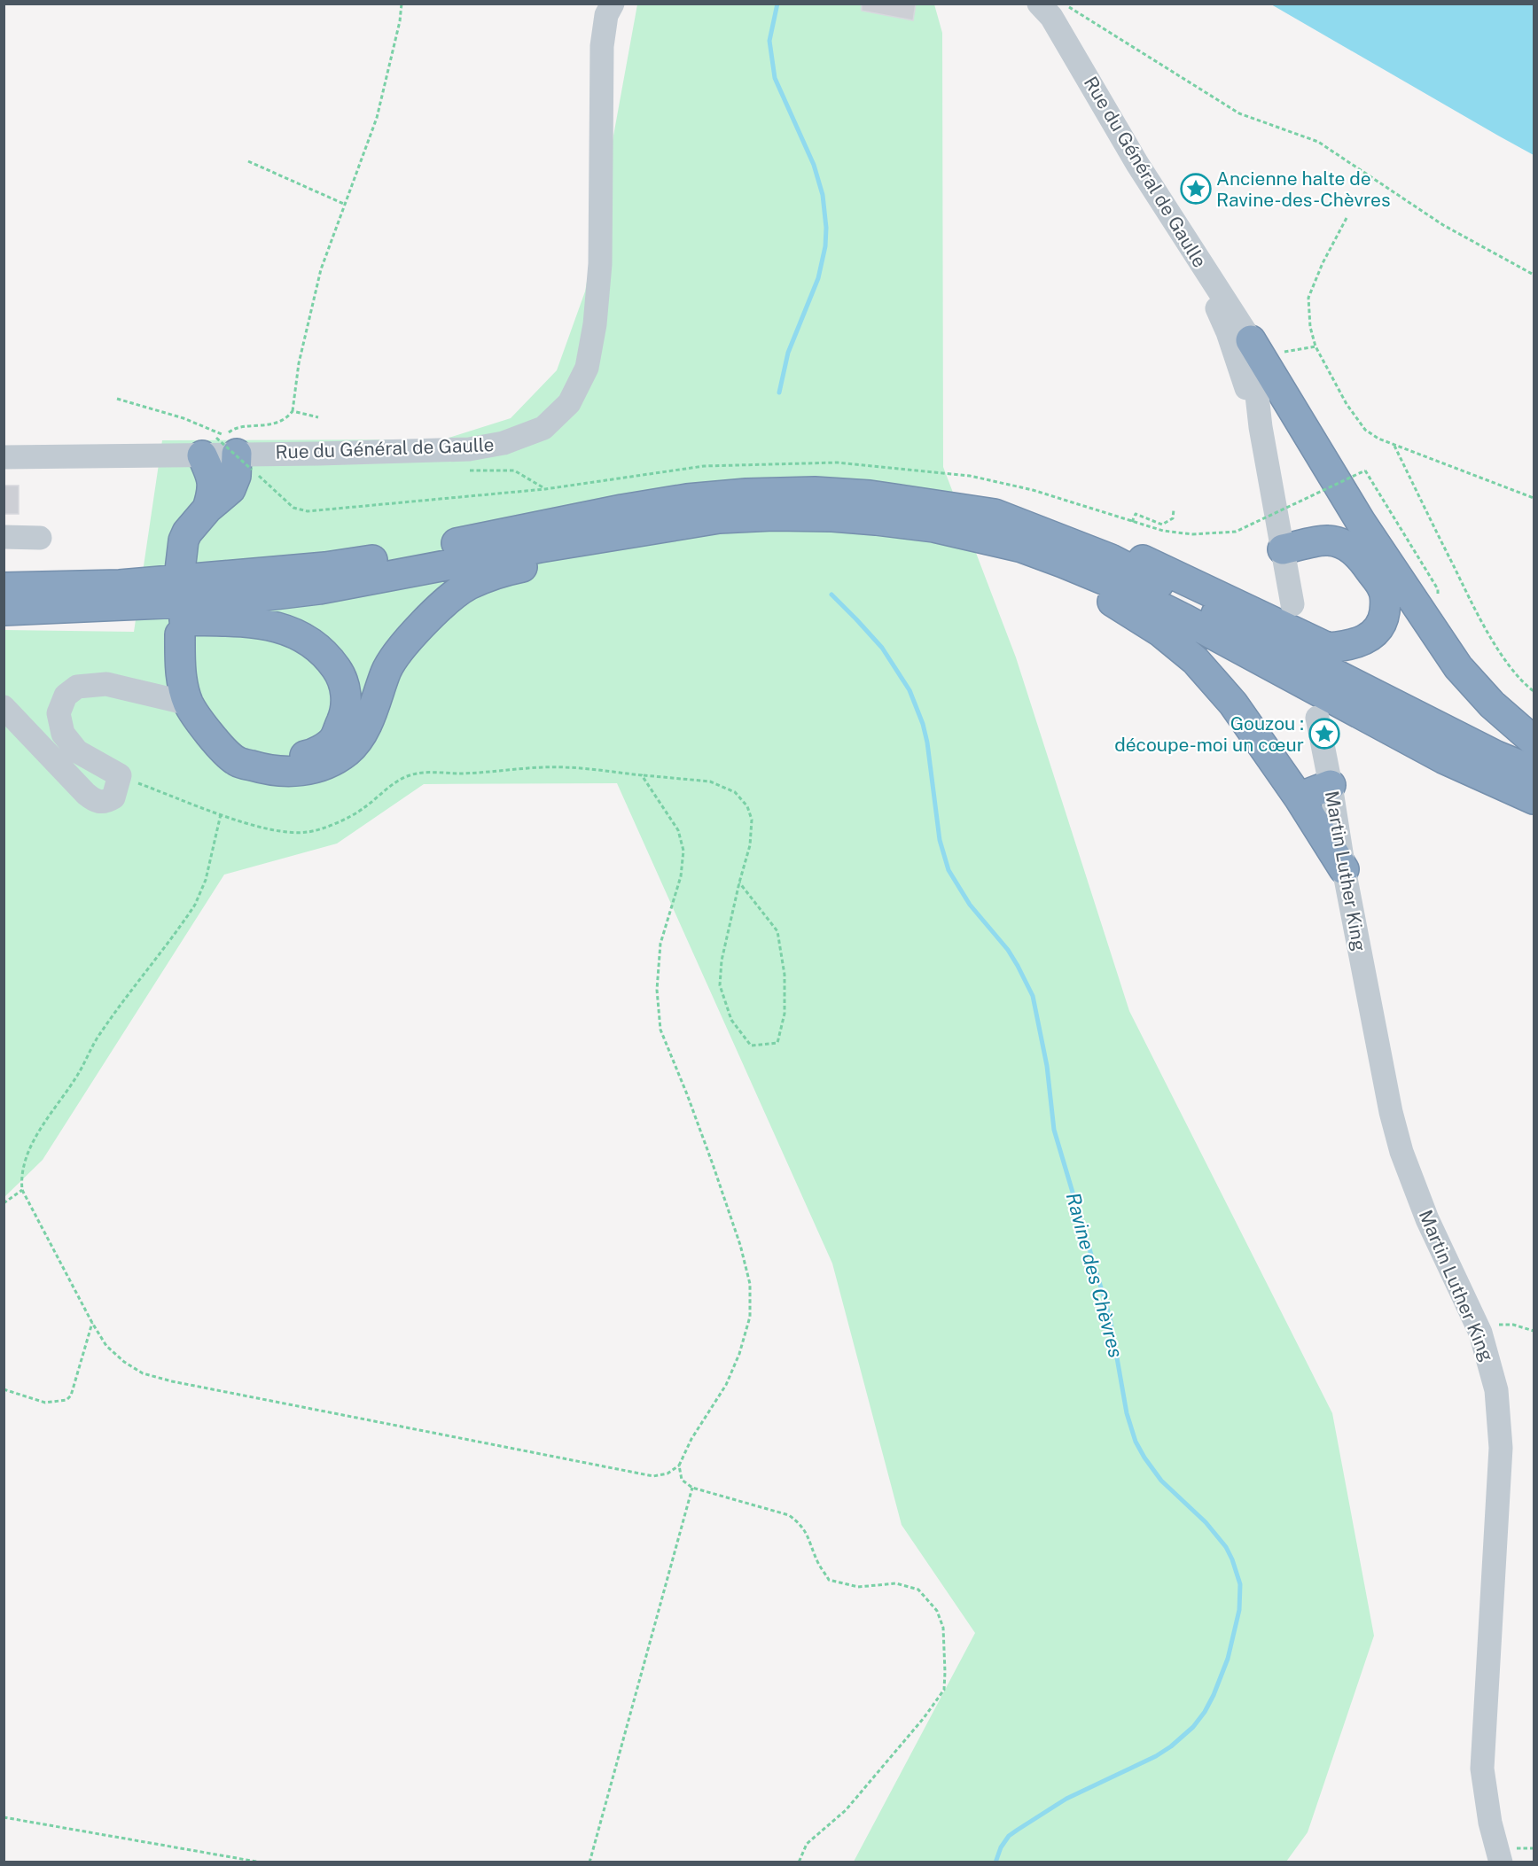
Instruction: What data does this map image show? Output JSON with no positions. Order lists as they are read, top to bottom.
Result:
{
  "streets": {
    "street": ["Rue du Général de Gaulle", "Martin Luther King"]
  },
  "water": ["Ravine des Chèvres"],
  "places": {
    "place": ["Ancienne halte de Ravine-des-Chèvres", "Gouzou : découpe-moi un cœur"]
  }
}
